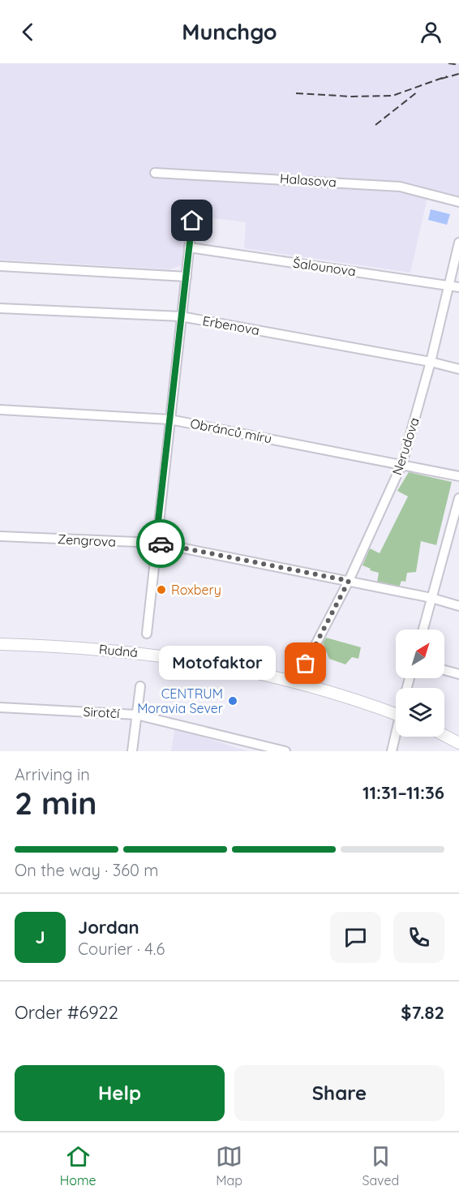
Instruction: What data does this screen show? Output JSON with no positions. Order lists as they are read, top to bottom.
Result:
{
  "streets": {
    "main road": ["Rudná"],
    "street": [
      "Halasova",
      "Šalounova",
      "Erbenova",
      "Obránců míru",
      "Nerudova",
      "Zengrova",
      "Sirotčí"
    ]
  },
  "crossings": [
    ["Šalounova", "Nerudova"],
    ["Erbenova", "Nerudova"],
    ["Obránců míru", "Nerudova"],
    ["Nerudova", "Zengrova"]
  ],
  "places": ["Roxbery", "Motofaktor", "CENTRUM Moravia Sever"],
  "north": "top right",
  "page": {
    "header": "Munchgo",
    "bubble": "Motofaktor",
    "heading": ["2 min", "Arriving in", "11:31–11:36"],
    "panel": [
      "Jordan",
      "Courier · 4.6",
      "Order #6922",
      "$7.82"
    ],
    "bar": "On the way · 360 m",
    "round": "J",
    "buttons": ["Help", "Share"],
    "tabs": ["Home", "Map", "Saved"]
  }
}
